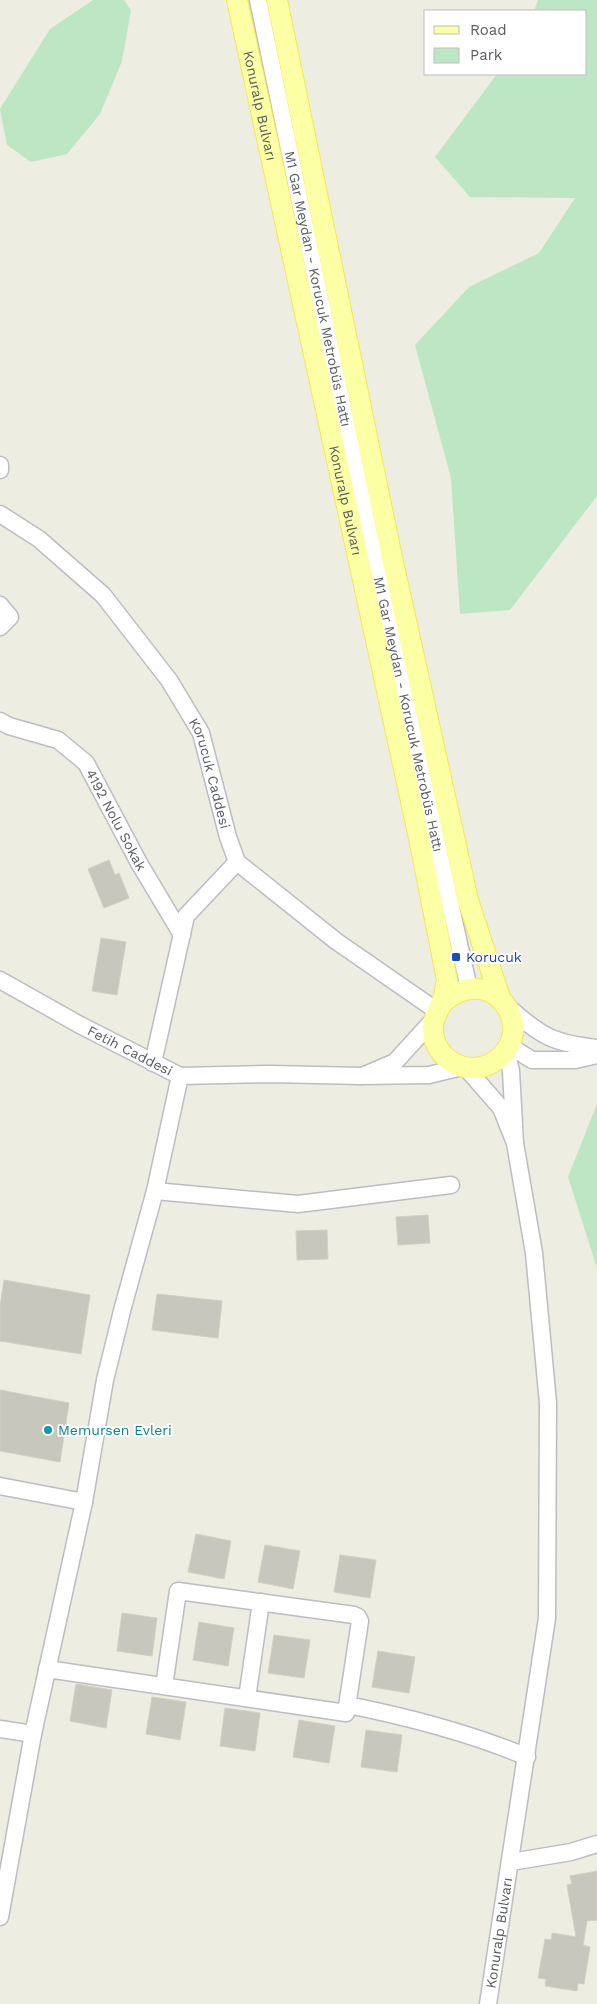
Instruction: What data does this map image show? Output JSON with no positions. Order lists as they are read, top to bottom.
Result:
{
  "streets": {
    "main road": ["Konuralp Bulvarı"],
    "street": [
      "M1 Gar Meydan - Korucuk Metrobüs Hattı",
      "Korucuk Caddesi",
      "4192 Nolu Sokak",
      "Fetih Caddesi"
    ]
  },
  "crossings": [
    ["Konuralp Bulvarı", "M1 Gar Meydan - Korucuk Metrobüs Hattı"],
    ["Konuralp Bulvarı", "Fetih Caddesi"],
    ["M1 Gar Meydan - Korucuk Metrobüs Hattı", "Fetih Caddesi"]
  ],
  "places": {
    "transit": ["Korucuk"],
    "other": ["Memursen Evleri"]
  },
  "legend": ["Road", "Park"]
}
